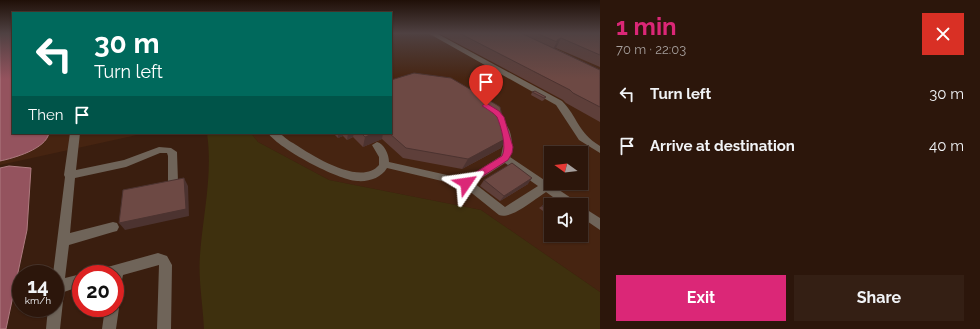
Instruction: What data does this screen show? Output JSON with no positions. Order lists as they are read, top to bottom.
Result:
{
  "north": "left",
  "page": {
    "heading": ["1 min", "70 m · 22:03"],
    "turn": ["30 m", "Turn left"],
    "list": [
      {
        "name": "Turn left",
        "value": "30 m"
      },
      {
        "name": "Arrive at destination",
        "value": "40 m"
      }
    ],
    "then": "Then",
    "speed": "14 km/h",
    "limit": "20",
    "buttons": ["Exit", "Share"]
  }
}
